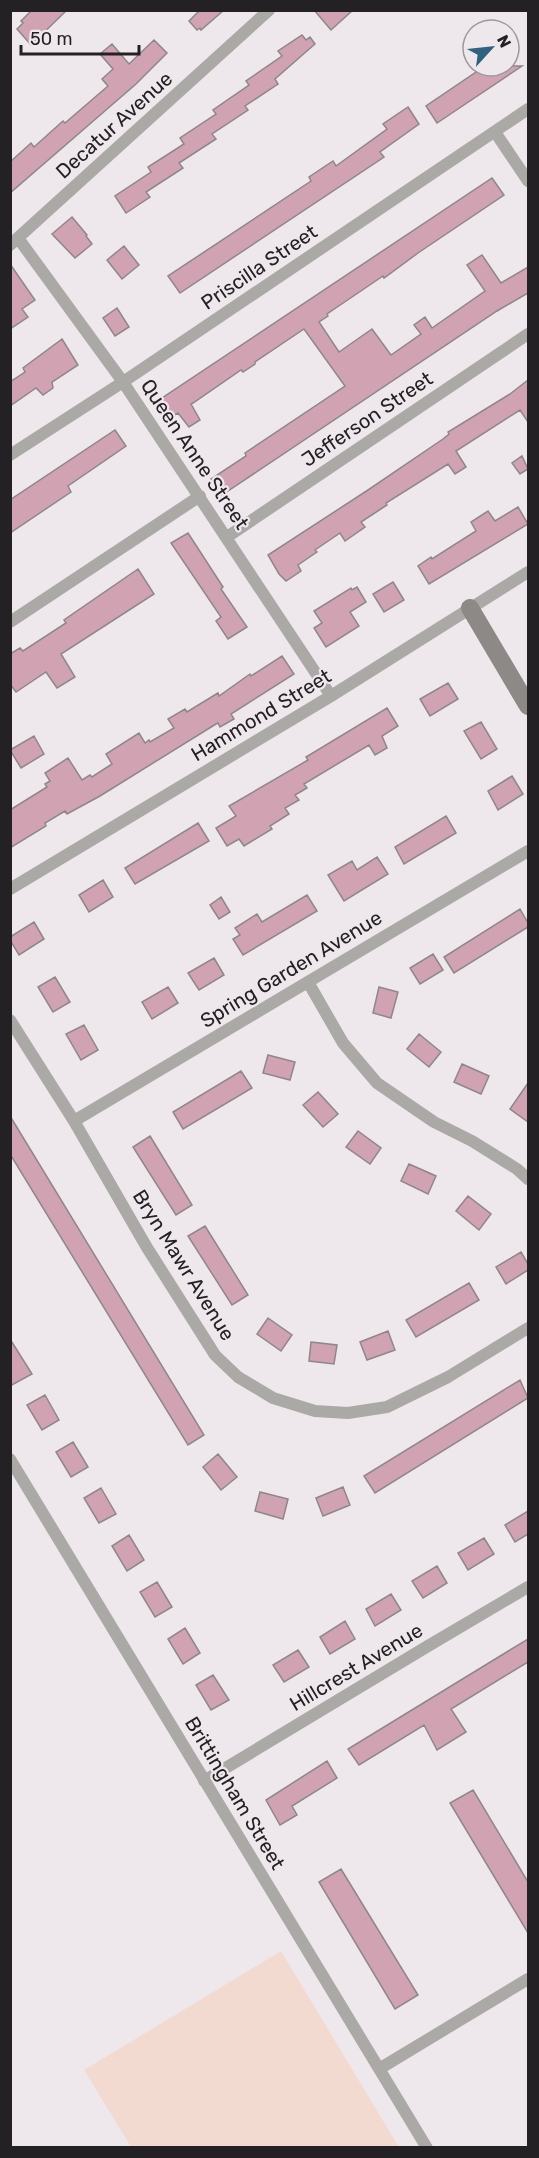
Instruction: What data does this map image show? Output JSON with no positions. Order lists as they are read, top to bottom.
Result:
{
  "streets": {
    "street": [
      "Decatur Avenue",
      "Priscilla Street",
      "Jefferson Street",
      "Queen Anne Street",
      "Hammond Street",
      "Spring Garden Avenue",
      "Bryn Mawr Avenue",
      "Hillcrest Avenue",
      "Brittingham Street"
    ]
  },
  "crossings": [
    ["Decatur Avenue", "Queen Anne Street"],
    ["Priscilla Street", "Queen Anne Street"],
    ["Jefferson Street", "Queen Anne Street"],
    ["Queen Anne Street", "Hammond Street"],
    ["Spring Garden Avenue", "Bryn Mawr Avenue"],
    ["Hillcrest Avenue", "Brittingham Street"]
  ],
  "scale_bar": "50 m",
  "north": "top right"
}
